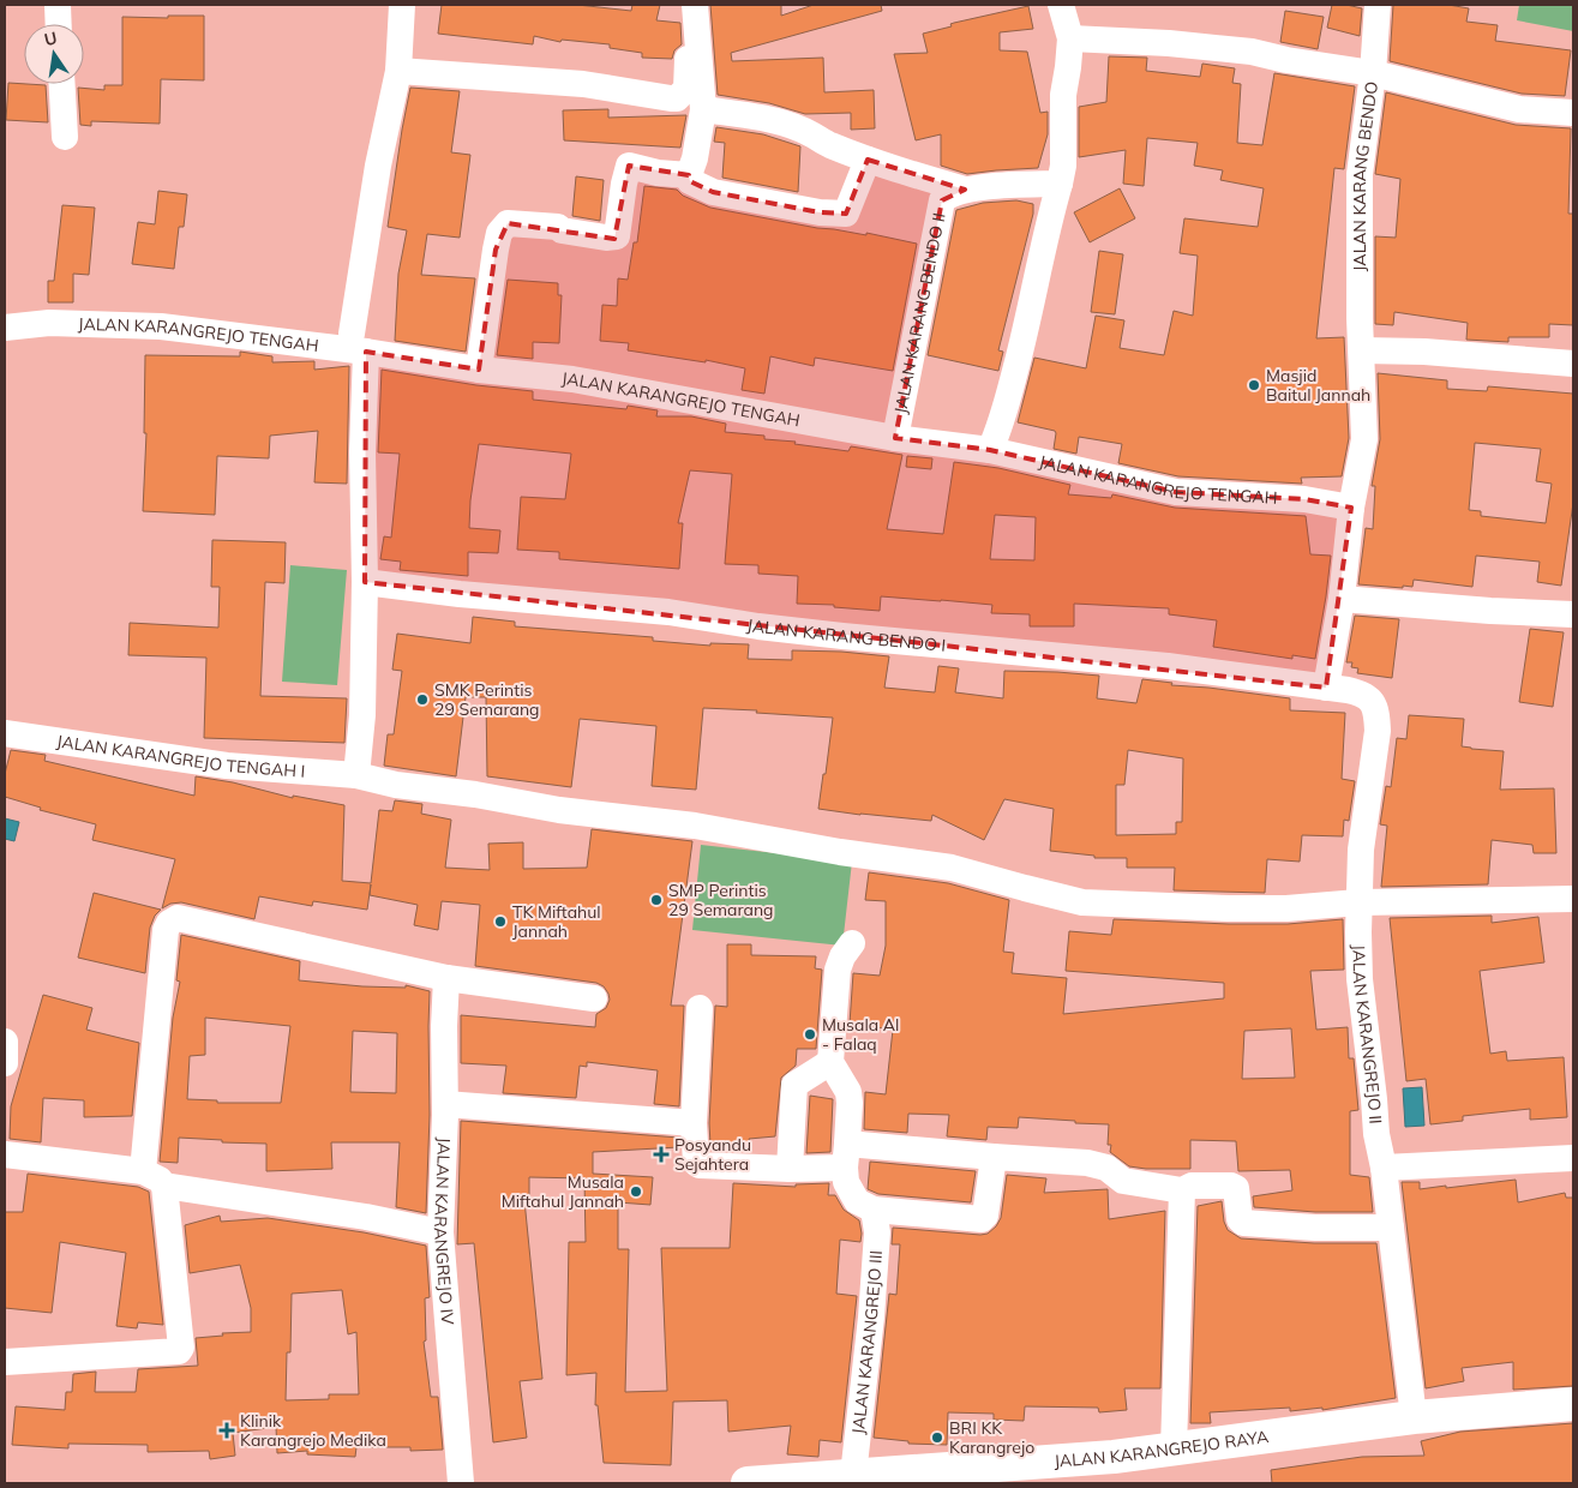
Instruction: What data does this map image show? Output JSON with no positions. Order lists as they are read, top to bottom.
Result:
{
  "streets": {
    "main road": ["JALAN KARANGREJO RAYA"],
    "street": [
      "JALAN KARANG BENDO",
      "JALAN KARANG BENDO II",
      "JALAN KARANGREJO TENGAH",
      "JALAN KARANG BENDO I",
      "JALAN KARANGREJO TENGAH I",
      "JALAN KARANGREJO II",
      "JALAN KARANGREJO IV",
      "JALAN KARANGREJO III"
    ]
  },
  "crossings": [
    ["JALAN KARANG BENDO", "JALAN KARANGREJO TENGAH"],
    ["JALAN KARANG BENDO", "JALAN KARANG BENDO I"],
    ["JALAN KARANG BENDO", "JALAN KARANGREJO II"],
    ["JALAN KARANG BENDO II", "JALAN KARANGREJO TENGAH"],
    ["JALAN KARANG BENDO I", "JALAN KARANGREJO II"],
    ["JALAN KARANGREJO TENGAH I", "JALAN KARANGREJO II"],
    ["JALAN KARANGREJO II", "JALAN KARANGREJO RAYA"],
    ["JALAN KARANGREJO III", "JALAN KARANGREJO RAYA"]
  ],
  "places": {
    "other": [
      "Masjid Baitul Jannah",
      "SMK Perintis 29 Semarang",
      "SMP Perintis 29 Semarang",
      "TK Miftahul Jannah",
      "Musala Al - Falaq",
      "Musala Miftahul Jannah",
      "BRI KK Karangrejo"
    ],
    "health": ["Posyandu Sejahtera", "Klinik Karangrejo Medika"]
  },
  "north": "top"
}
